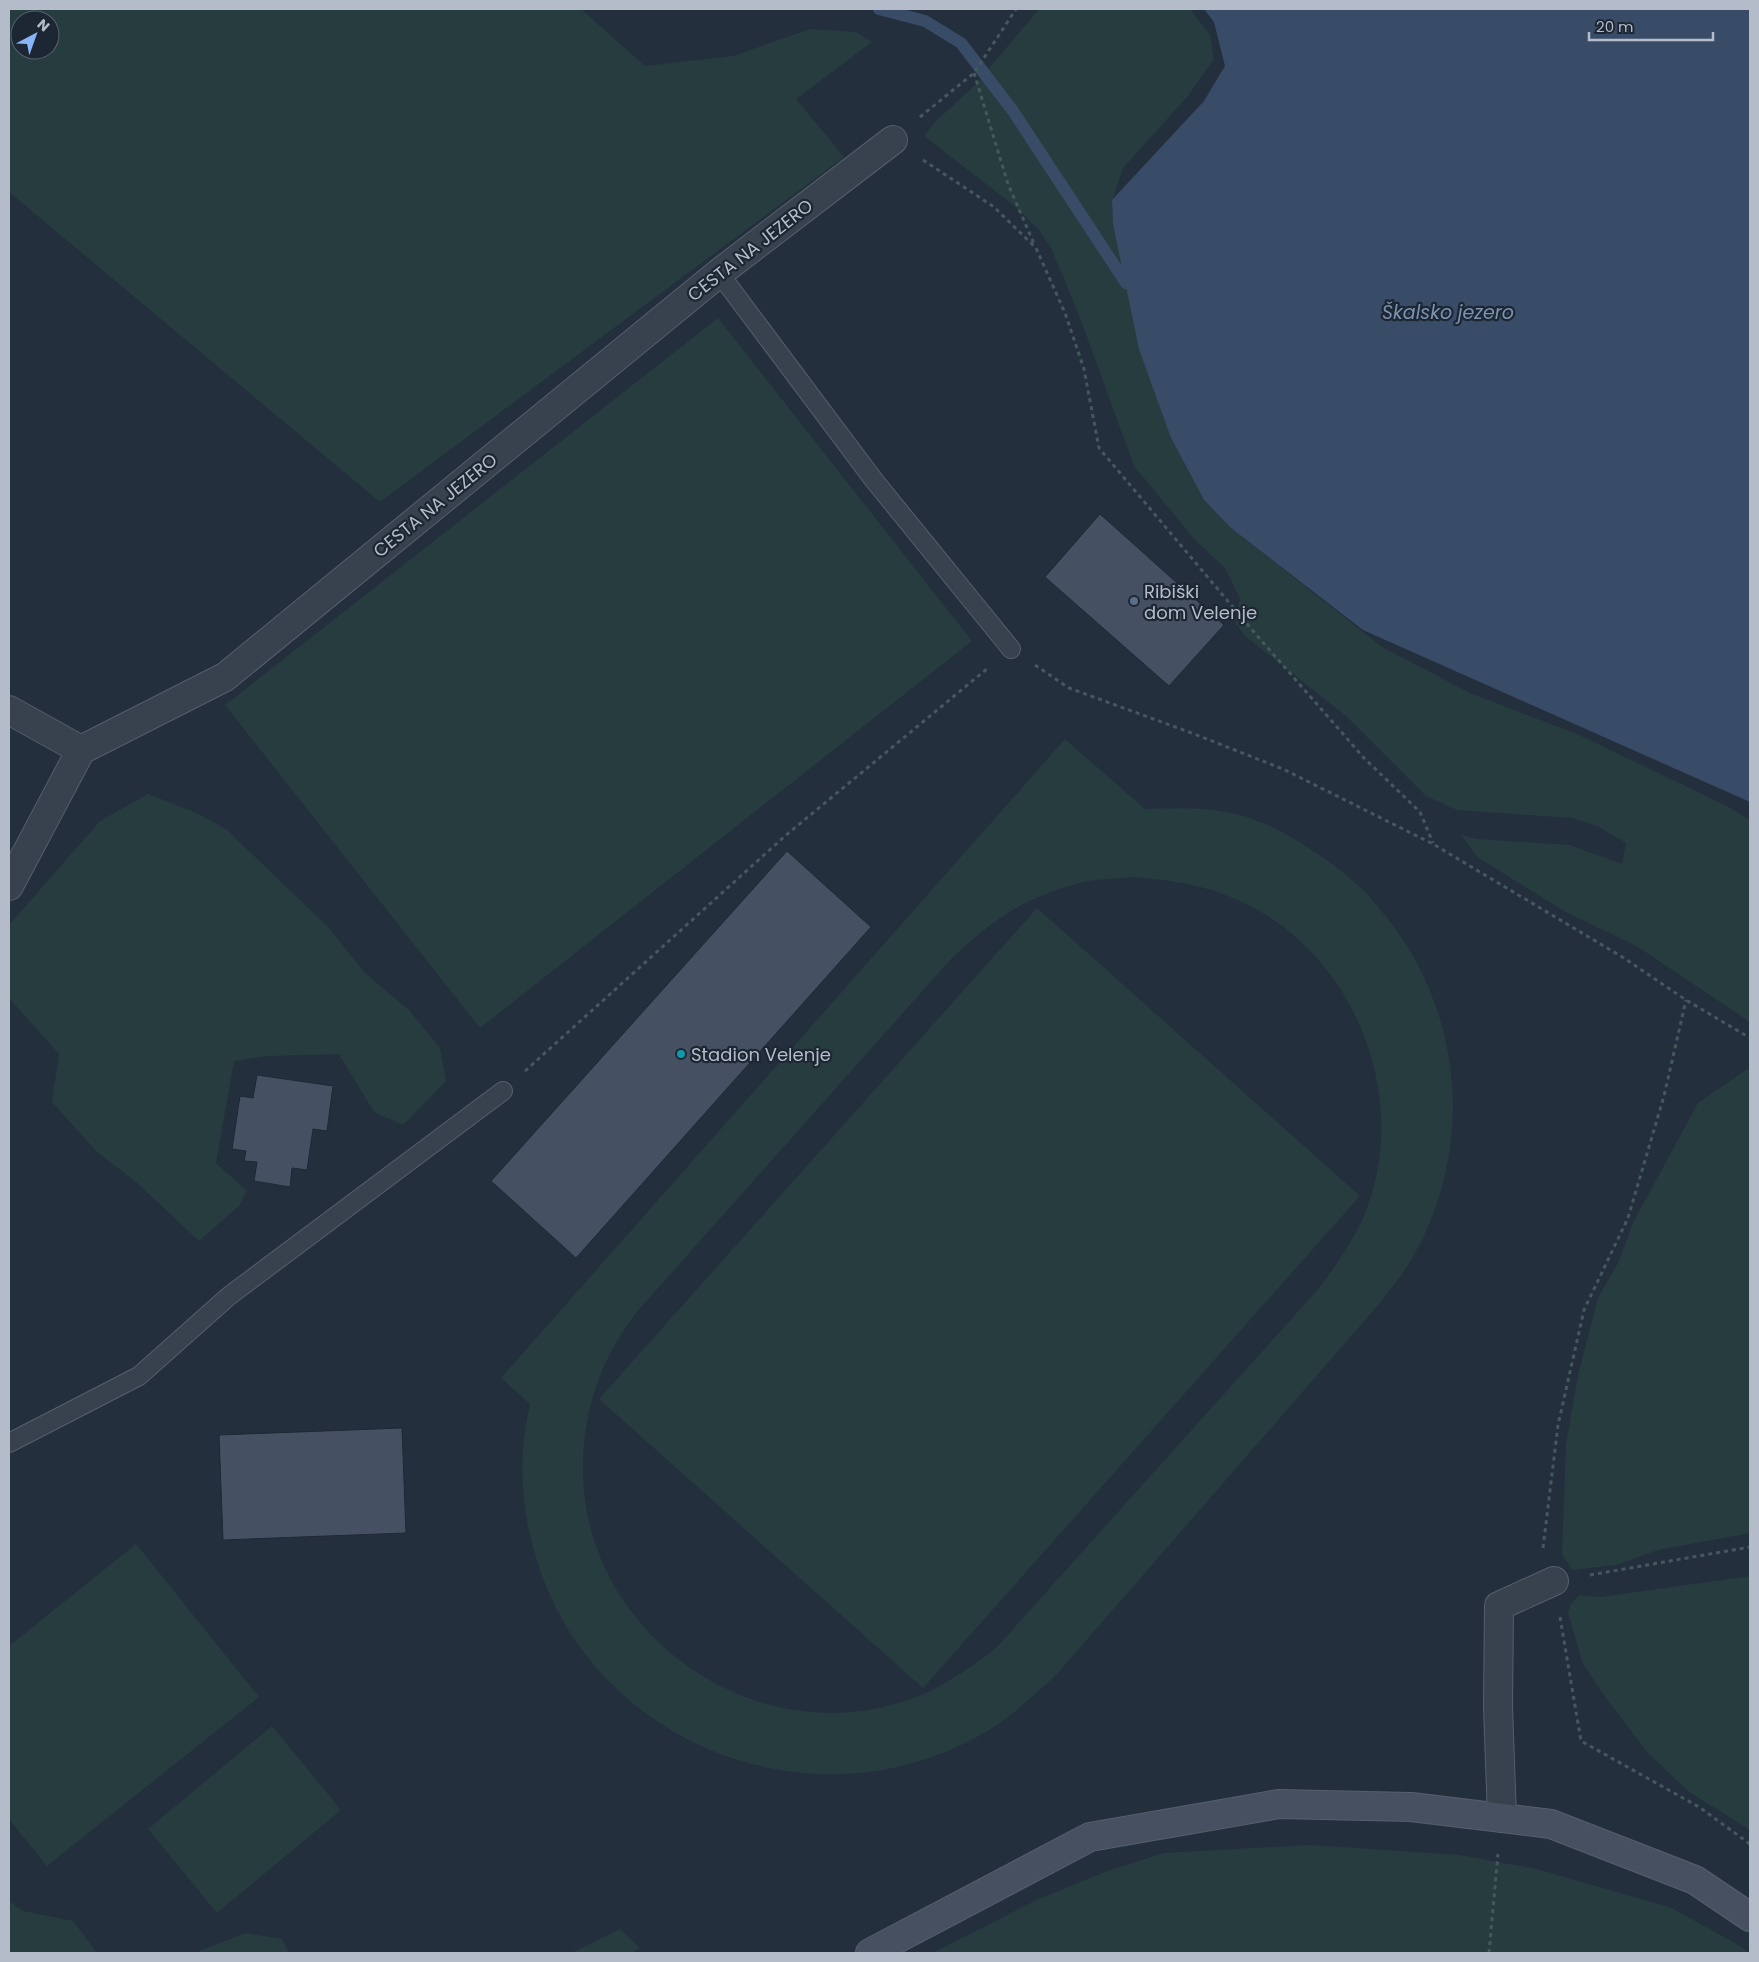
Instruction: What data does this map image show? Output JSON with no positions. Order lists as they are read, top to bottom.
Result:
{
  "streets": {
    "street": ["CESTA NA JEZERO"]
  },
  "water": ["Škalsko jezero"],
  "places": ["Ribiški dom Velenje", "Stadion Velenje"],
  "scale_bar": "20 m",
  "north": "top right"
}
